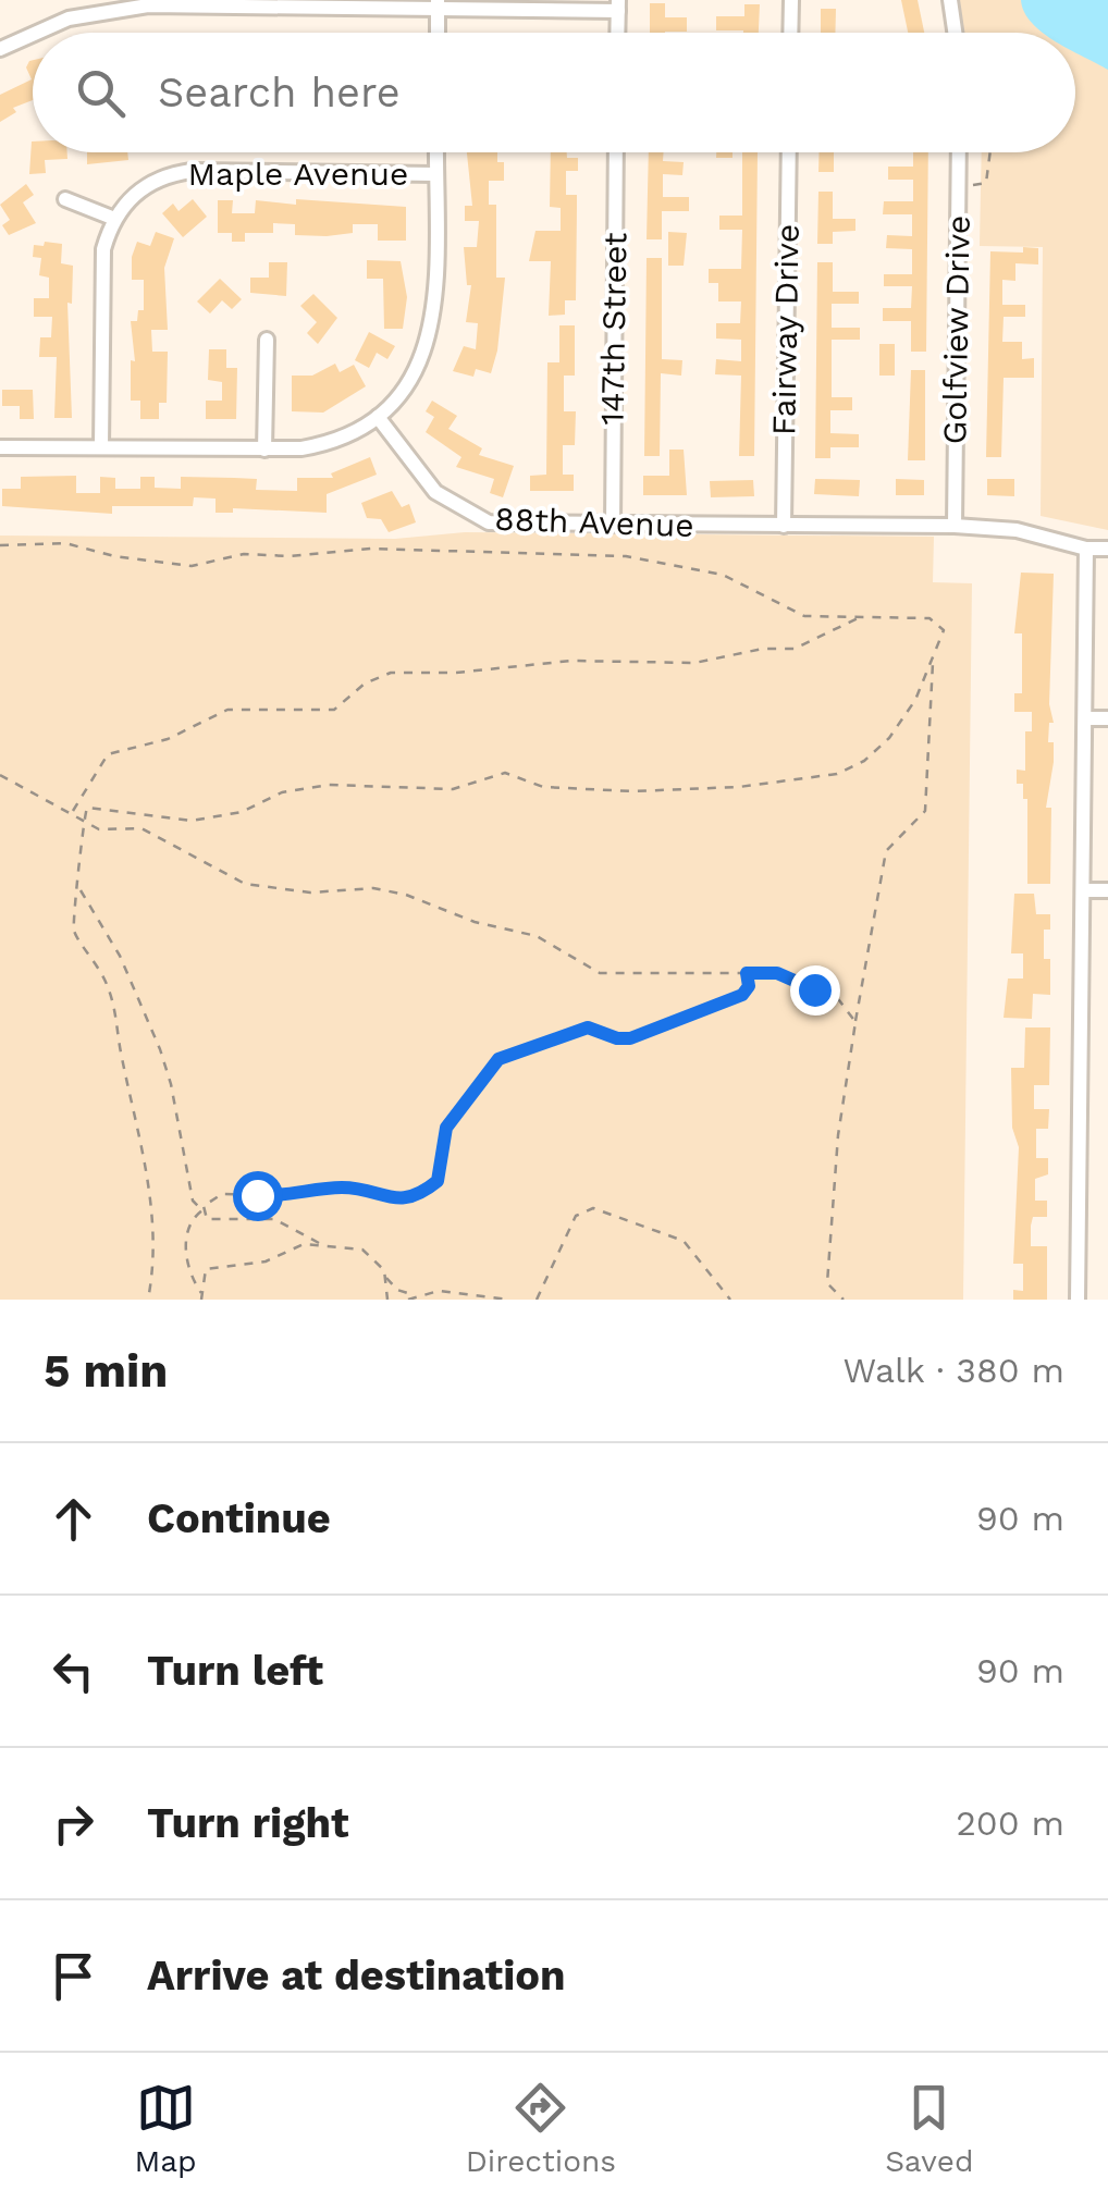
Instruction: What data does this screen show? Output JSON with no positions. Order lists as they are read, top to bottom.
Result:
{
  "streets": {
    "street": [
      "Maple Avenue",
      "147th Street",
      "Fairway Drive",
      "Golfview Drive",
      "88th Avenue"
    ]
  },
  "crossings": [
    ["Maple Avenue", "88th Avenue"],
    ["147th Street", "88th Avenue"],
    ["Fairway Drive", "88th Avenue"],
    ["Golfview Drive", "88th Avenue"]
  ],
  "page": {
    "search": "Search here",
    "heading": ["5 min", "Walk · 380 m"],
    "list": [
      ["Continue", "90 m"],
      ["Turn left", "90 m"],
      ["Turn right", "200 m"],
      "Arrive at destination"
    ],
    "nav": ["Map", "Directions", "Saved"]
  }
}
